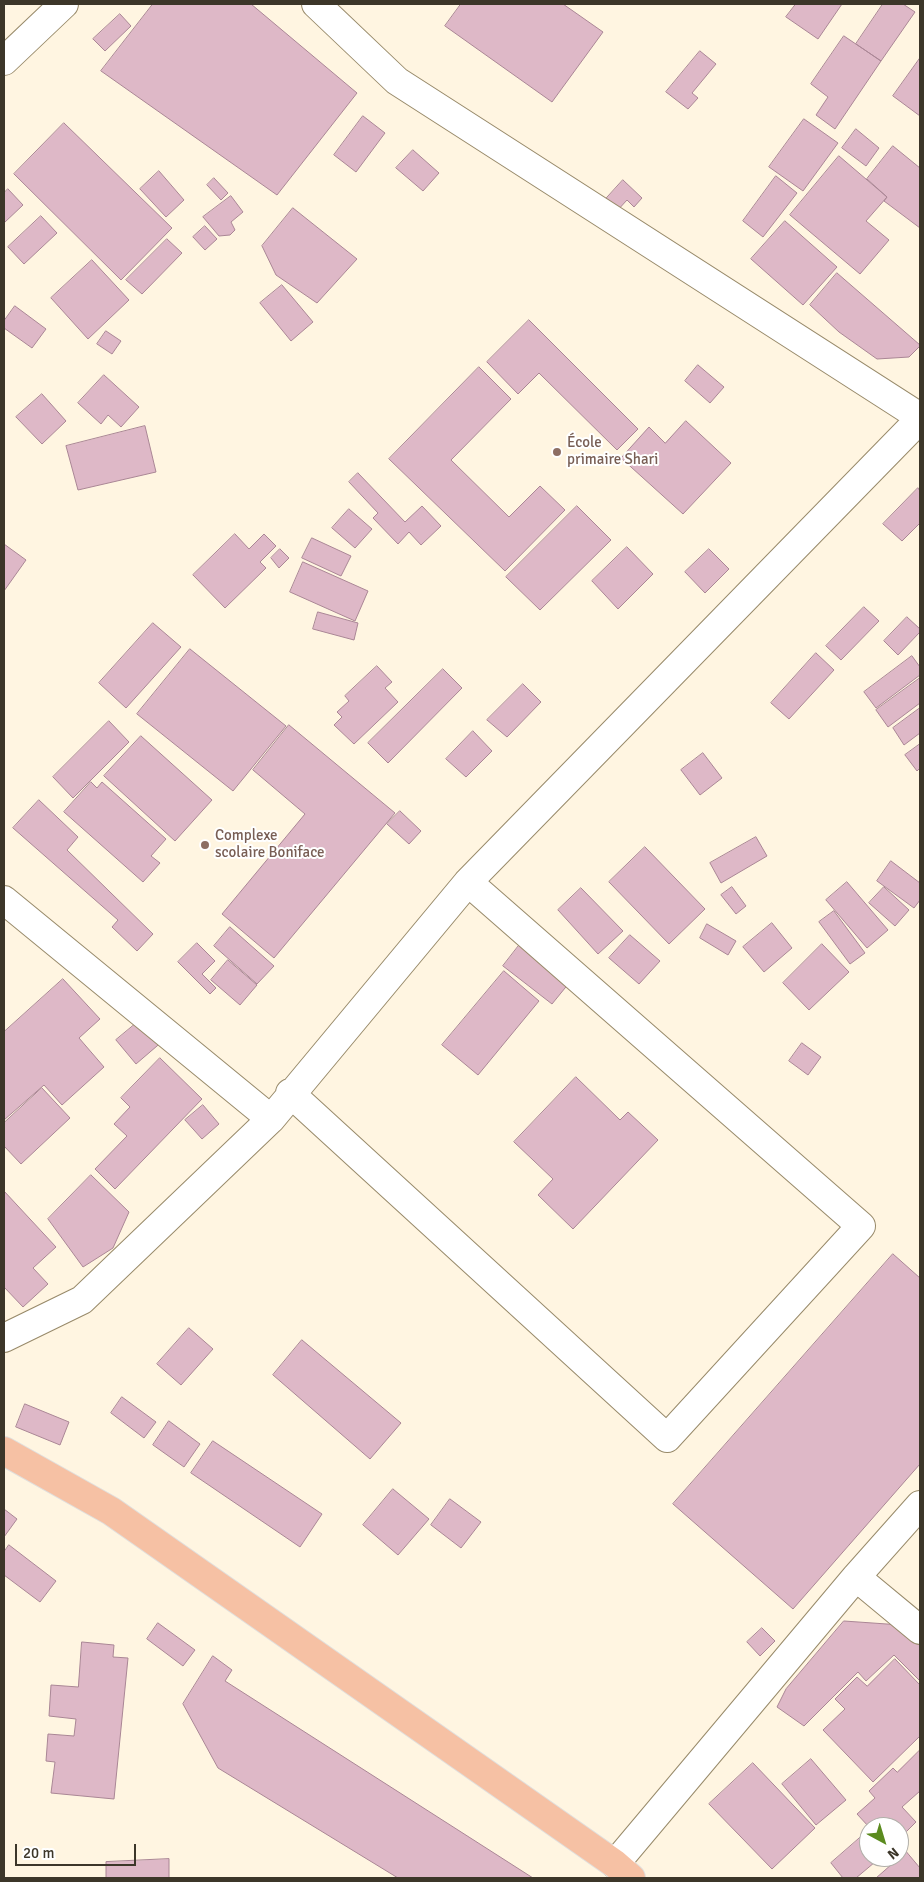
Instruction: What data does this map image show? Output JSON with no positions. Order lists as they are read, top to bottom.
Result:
{
  "places": ["École primaire Shari", "Complexe scolaire Boniface"],
  "scale_bar": "20 m",
  "north": "bottom right"
}
